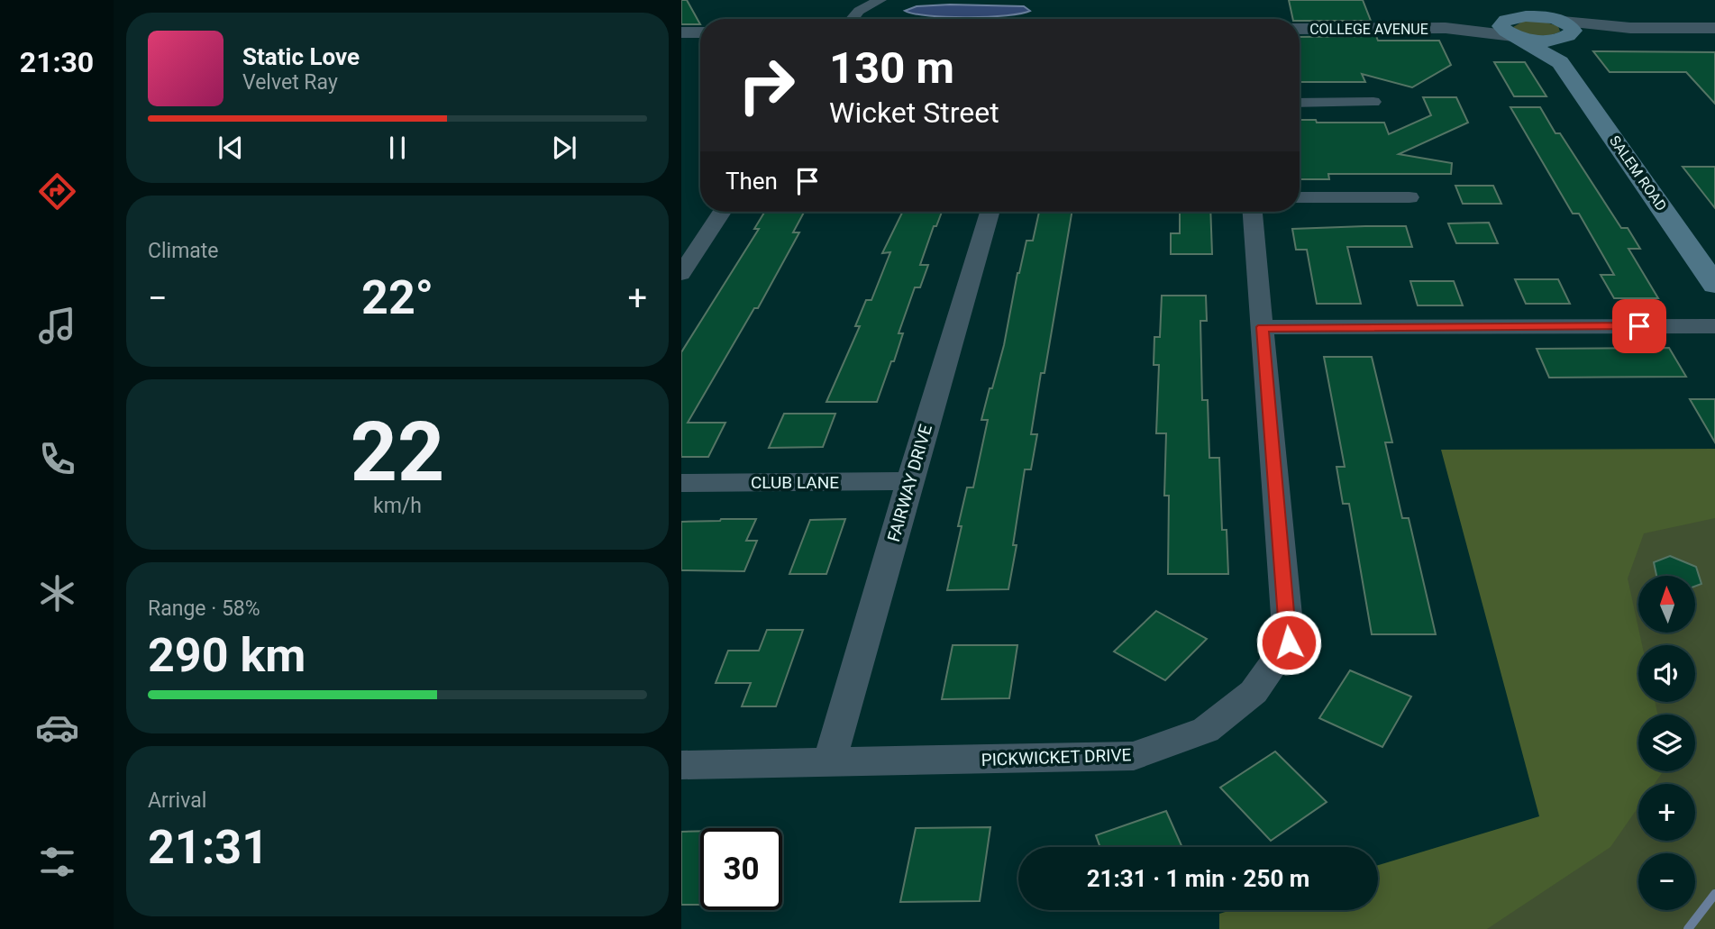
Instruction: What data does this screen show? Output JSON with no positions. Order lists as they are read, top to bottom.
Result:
{
  "streets": {
    "main road": ["SALEM ROAD"],
    "street": [
      "COLLEGE AVENUE",
      "CLUB LANE",
      "FAIRWAY DRIVE",
      "PICKWICKET DRIVE"
    ]
  },
  "crossings": [
    ["COLLEGE AVENUE", "SALEM ROAD"],
    ["CLUB LANE", "FAIRWAY DRIVE"],
    ["FAIRWAY DRIVE", "PICKWICKET DRIVE"]
  ],
  "north": "top",
  "page": {
    "tabs": "21:30",
    "turn": ["130 m", "Wicket Street"],
    "song": ["Static Love", "Velvet Ray"],
    "then": "Then",
    "tile": [
      "Climate",
      ["22", "km/h"],
      ["Range · 58%", "290 km"],
      ["Arrival", "21:31"]
    ],
    "heat": ["−", "22°", "+"],
    "map_buttons": ["+", "−"],
    "limit": "30",
    "trip": "21:31 · 1 min · 250 m"
  }
}
